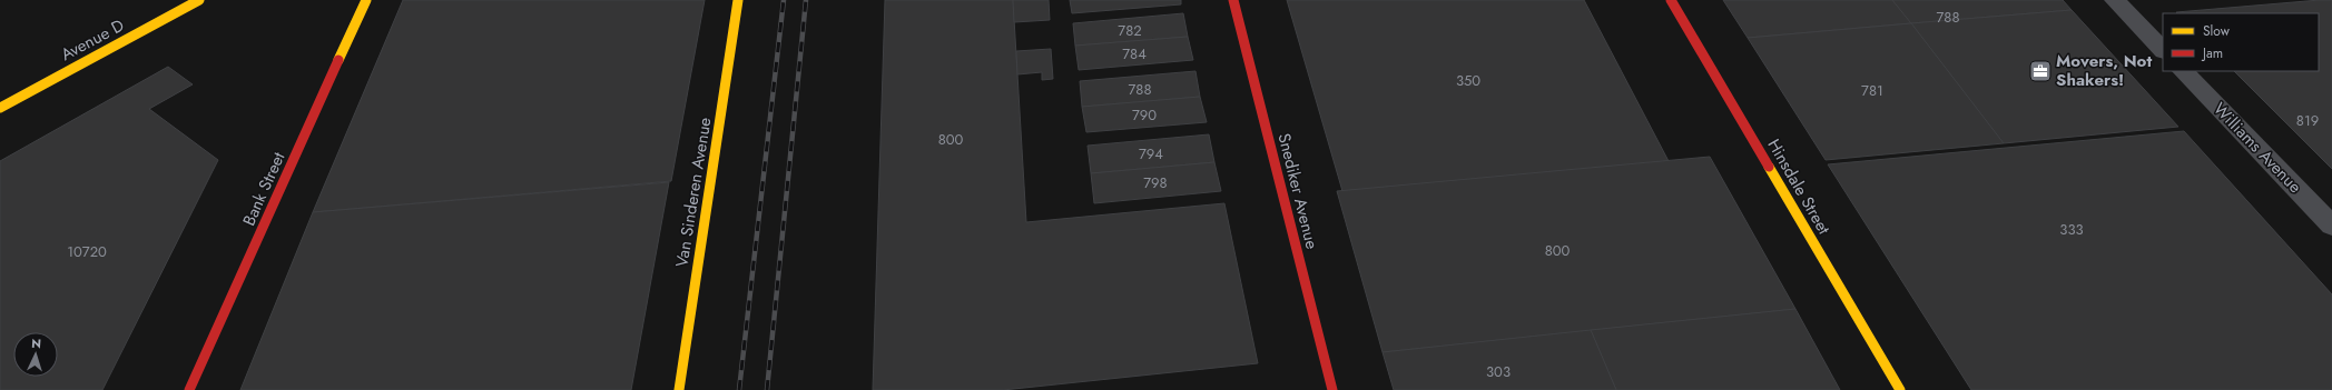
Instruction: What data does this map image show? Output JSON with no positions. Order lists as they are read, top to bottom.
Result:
{
  "streets": {
    "street": [
      "Avenue D",
      "Williams Avenue",
      "Hinsdale Street",
      "Bank Street",
      "Snediker Avenue",
      "Van Sinderen Avenue"
    ]
  },
  "places": {
    "office": ["Movers, Not Shakers!"]
  },
  "house_numbers": [
    "788",
    "782",
    "784",
    "350",
    "788",
    "781",
    "790",
    "819",
    "800",
    "794",
    "798",
    "333",
    "800",
    "10720",
    "303"
  ],
  "legend": ["Slow", "Jam"],
  "north": "top"
}
